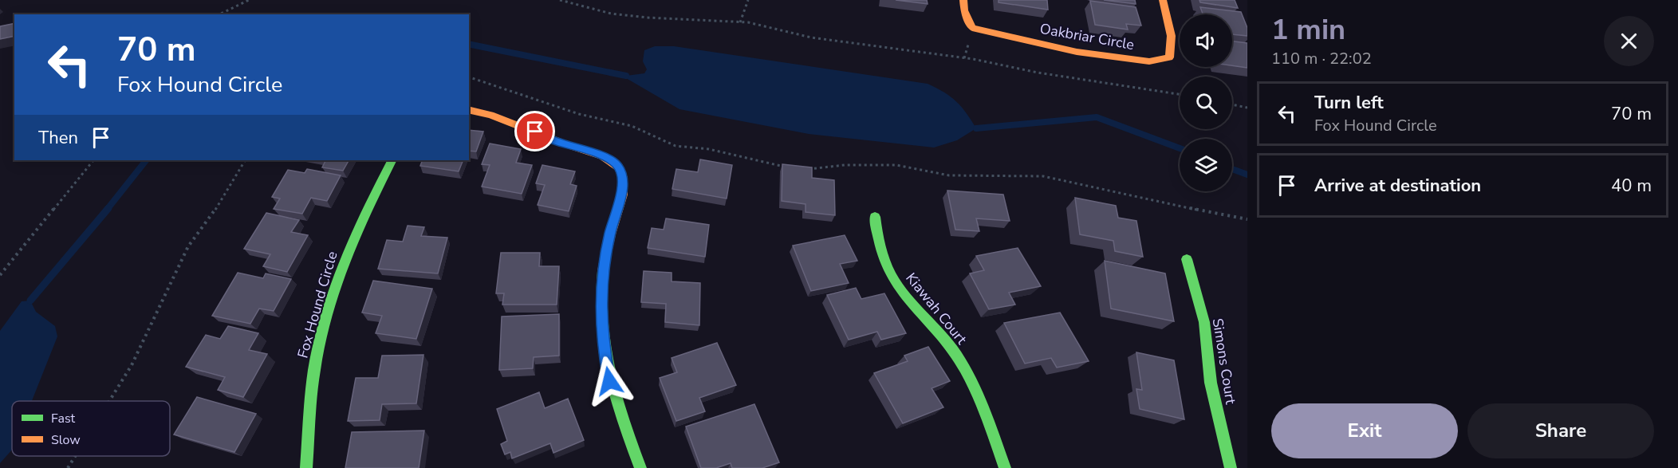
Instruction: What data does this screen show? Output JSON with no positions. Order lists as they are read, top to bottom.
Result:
{
  "streets": {
    "street": [
      "Oakbriar Circle",
      "Fox Hound Circle",
      "Kiawah Court",
      "Simons Court"
    ]
  },
  "legend": ["Fast", "Slow"],
  "page": {
    "heading": ["1 min", "110 m · 22:02"],
    "turn": ["70 m", "Fox Hound Circle"],
    "list": [
      {
        "name": "Turn left",
        "note": "Fox Hound Circle",
        "value": "70 m"
      },
      {
        "name": "Arrive at destination",
        "value": "40 m"
      }
    ],
    "then": "Then",
    "buttons": ["Exit", "Share"]
  }
}
